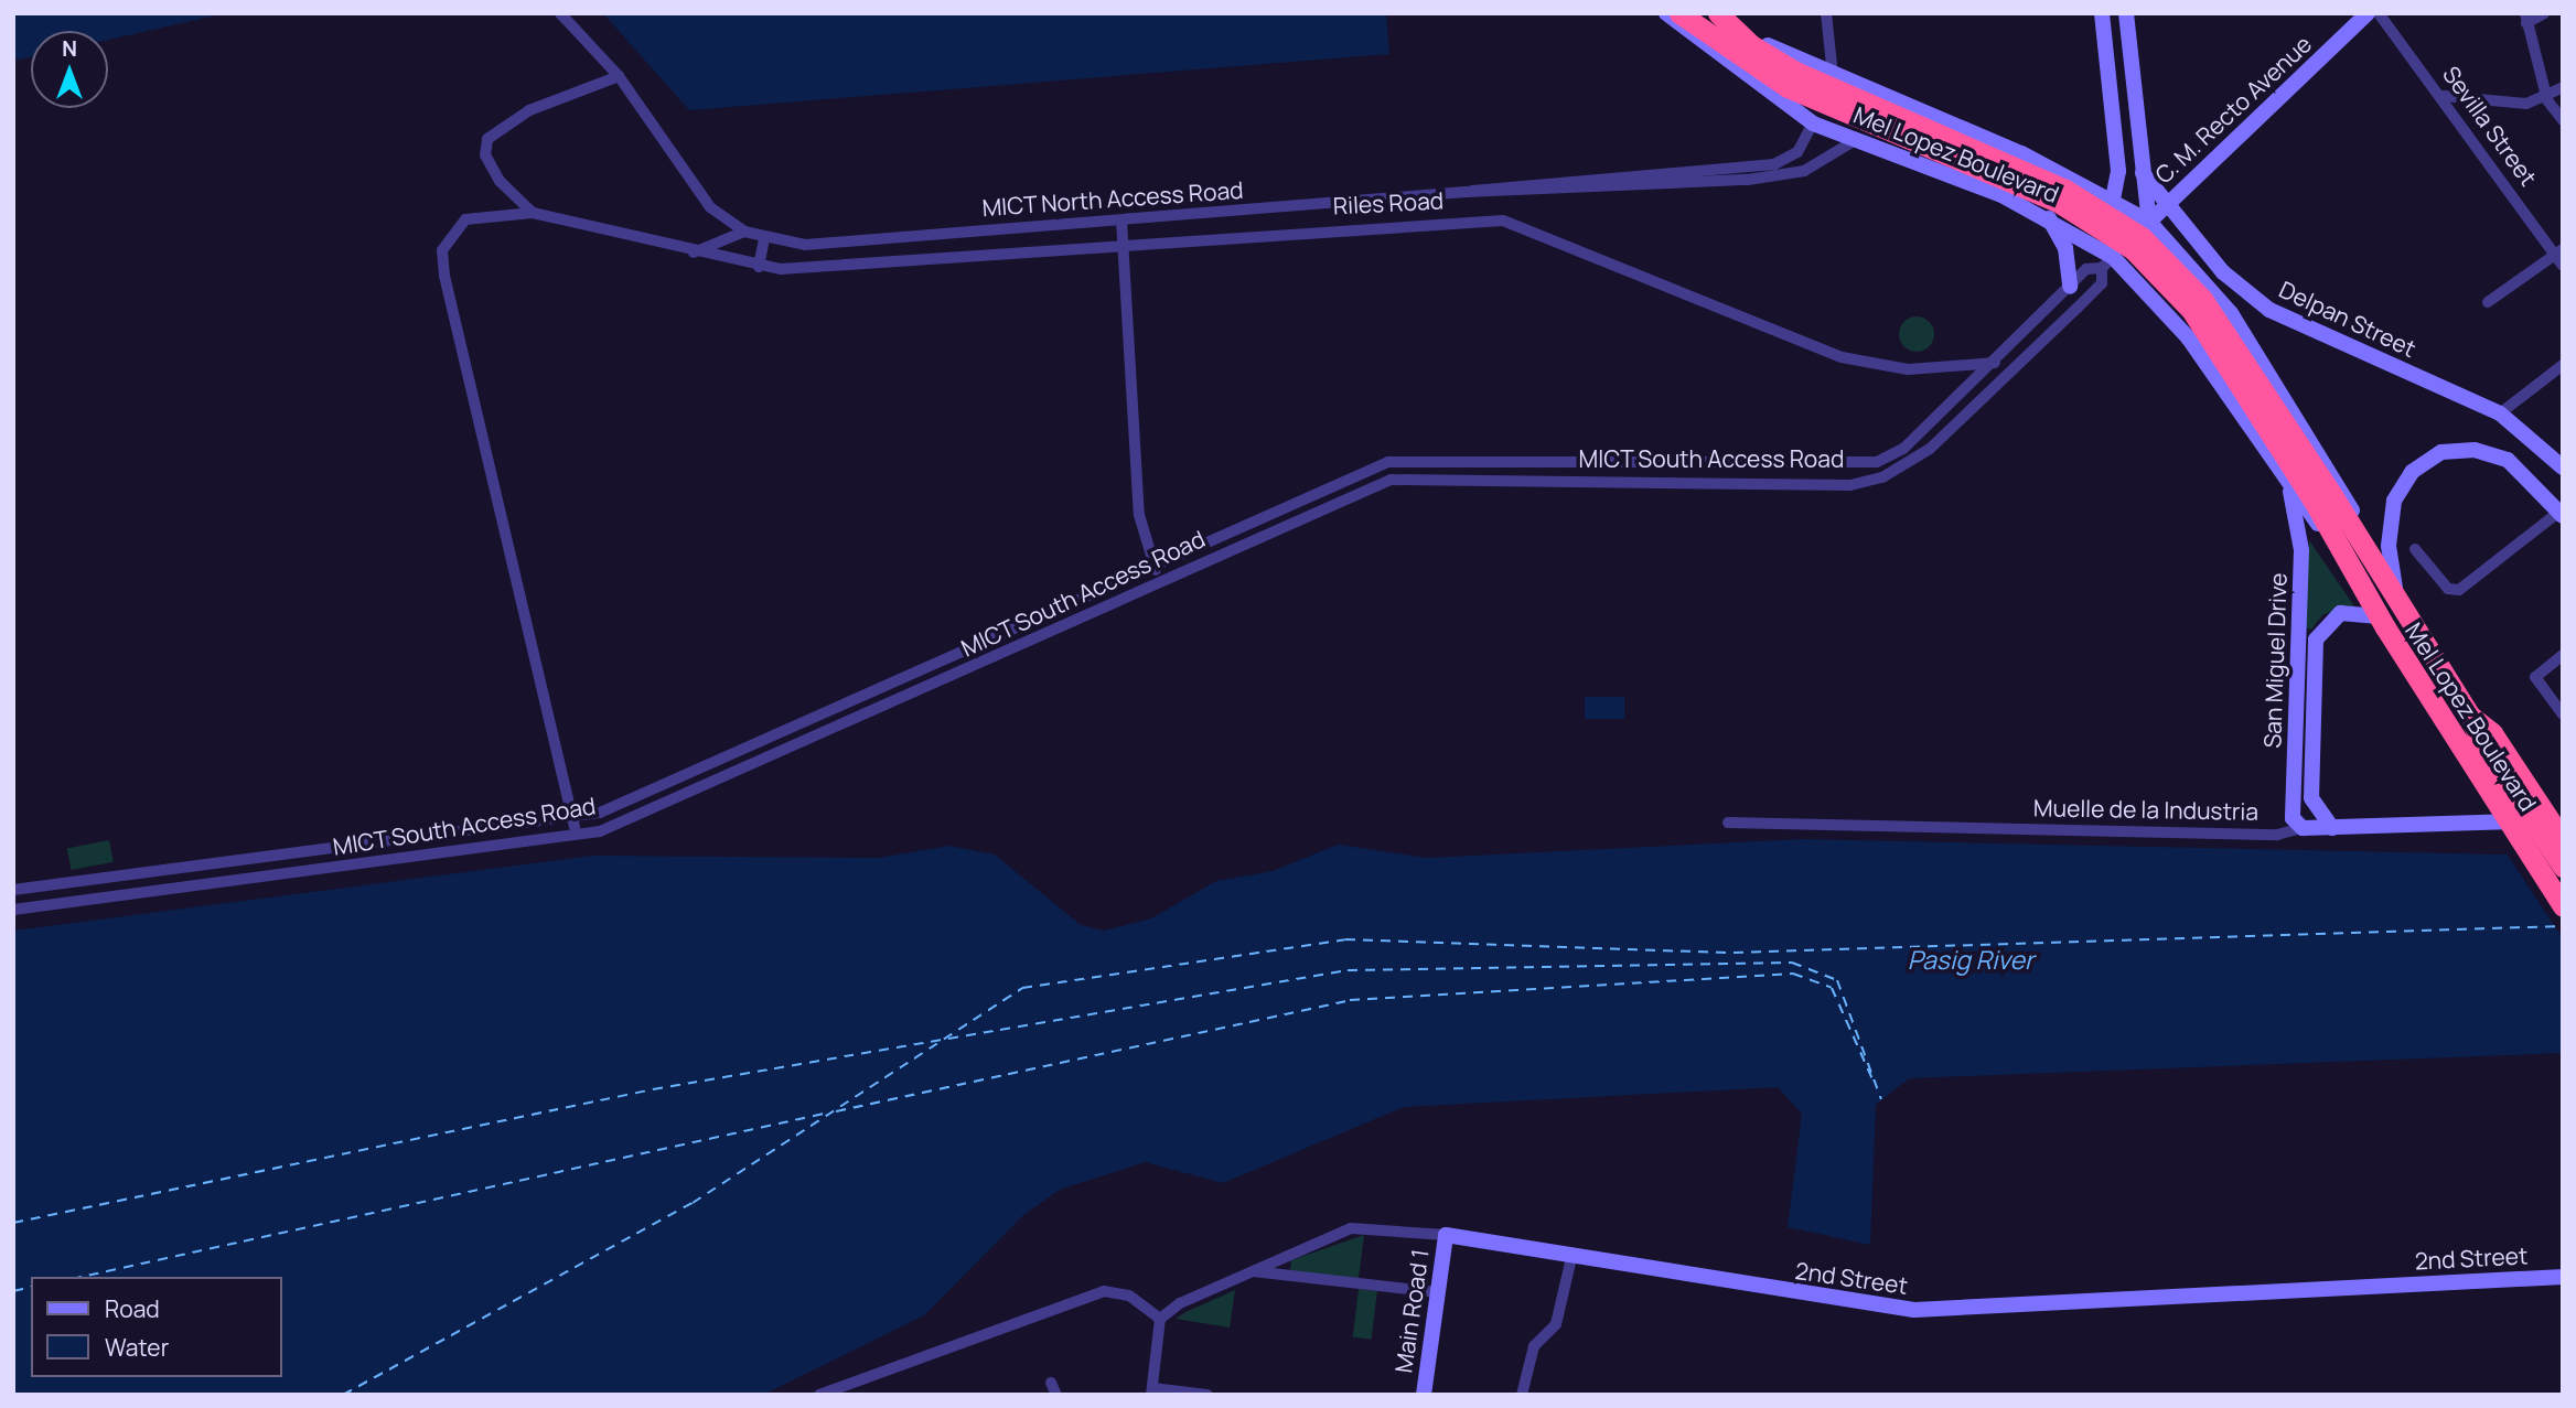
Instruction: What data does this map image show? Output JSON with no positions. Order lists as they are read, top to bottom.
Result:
{
  "streets": {
    "highway": ["Mel Lopez Boulevard"],
    "street": [
      "C. M. Recto Avenue",
      "Sevilla Street",
      "MICT North Access Road",
      "Riles Road",
      "Delpan Street",
      "MICT South Access Road",
      "San Miguel Drive",
      "Muelle de la Industria",
      "2nd Street",
      "Main Road 1"
    ]
  },
  "crossings": [
    ["C. M. Recto Avenue", "Mel Lopez Boulevard"],
    ["C. M. Recto Avenue", "Delpan Street"],
    ["C. M. Recto Avenue", "MICT South Access Road"],
    ["Mel Lopez Boulevard", "MICT North Access Road"],
    ["Mel Lopez Boulevard", "MICT South Access Road"],
    ["Mel Lopez Boulevard", "San Miguel Drive"],
    ["Riles Road", "MICT South Access Road"],
    ["San Miguel Drive", "Muelle de la Industria"],
    ["2nd Street", "Main Road 1"]
  ],
  "water": ["Pasig River"],
  "legend": ["Road", "Water"],
  "north": "top"
}
